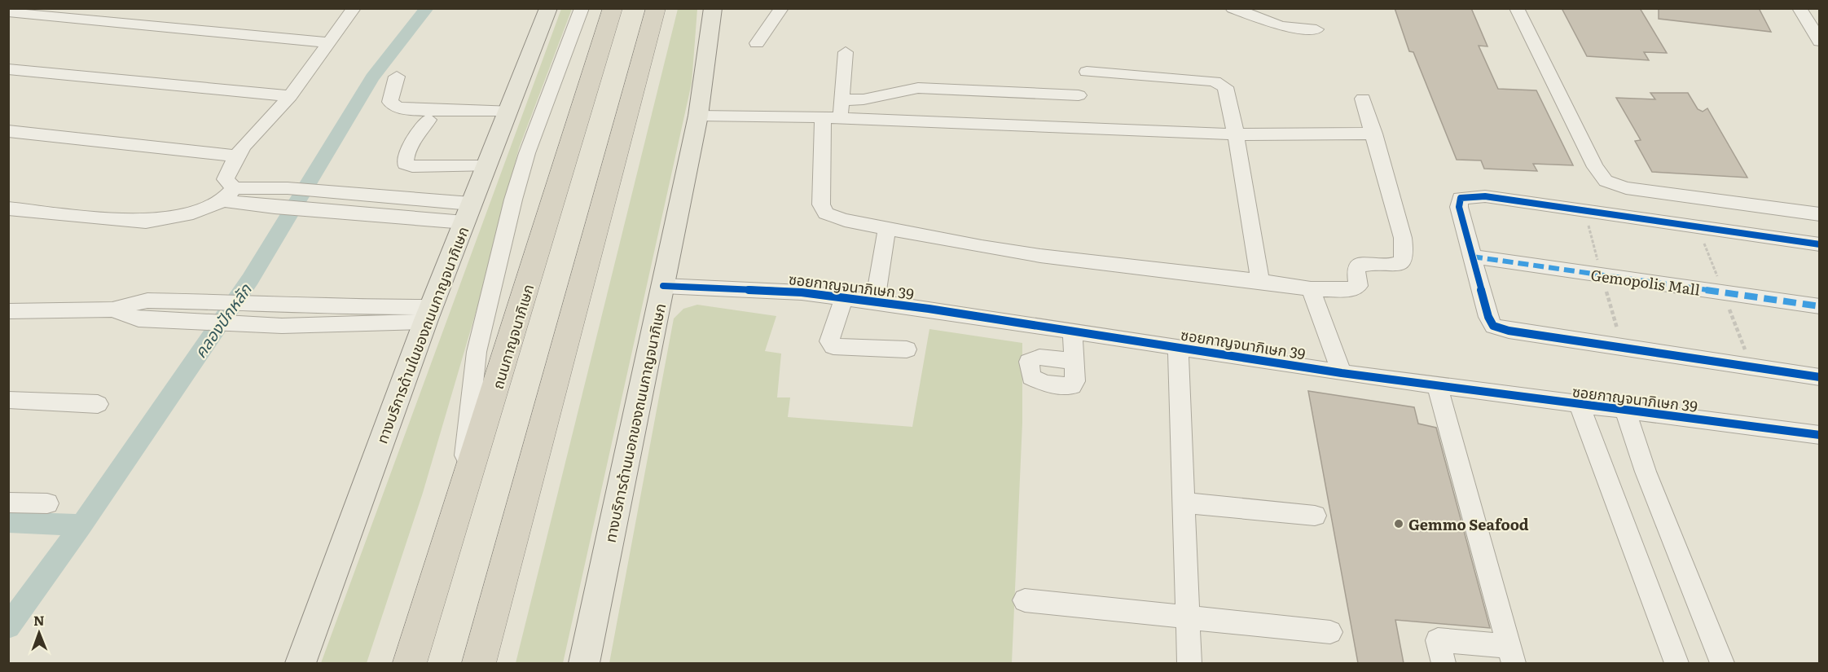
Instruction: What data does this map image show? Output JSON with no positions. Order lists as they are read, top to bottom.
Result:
{
  "streets": {
    "highway": ["ถนนกาญจนาภิเษก"],
    "main road": ["ทางบริการด้านในของถนนกาญจนาภิเษก", "ทางบริการด้านนอกของถนนกาญจนาภิเษก"],
    "street": ["Gemopolis Mall", "ซอยกาญจนาภิเษก 39"]
  },
  "crossings": [
    ["ซอยกาญจนาภิเษก 39", "ทางบริการด้านนอกของถนนกาญจนาภิเษก"]
  ],
  "water": ["คลองปักหลัก"],
  "places": ["Gemmo Seafood"],
  "north": "top"
}
